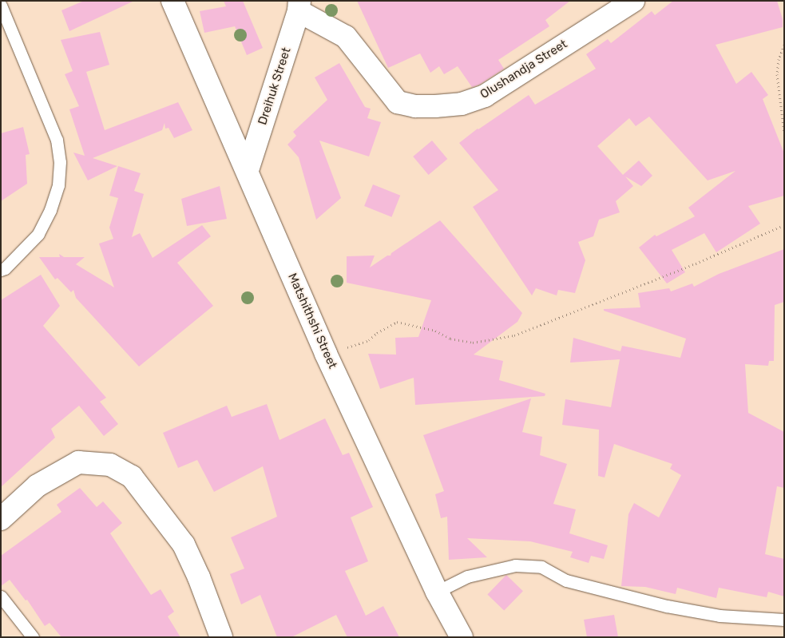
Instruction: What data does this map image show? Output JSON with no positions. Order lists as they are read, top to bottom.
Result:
{
  "streets": {
    "street": ["Olushandja Street", "Dreihuk Street", "Matshithshi Street"]
  },
  "crossings": [
    ["Olushandja Street", "Dreihuk Street"],
    ["Dreihuk Street", "Matshithshi Street"]
  ]
}
